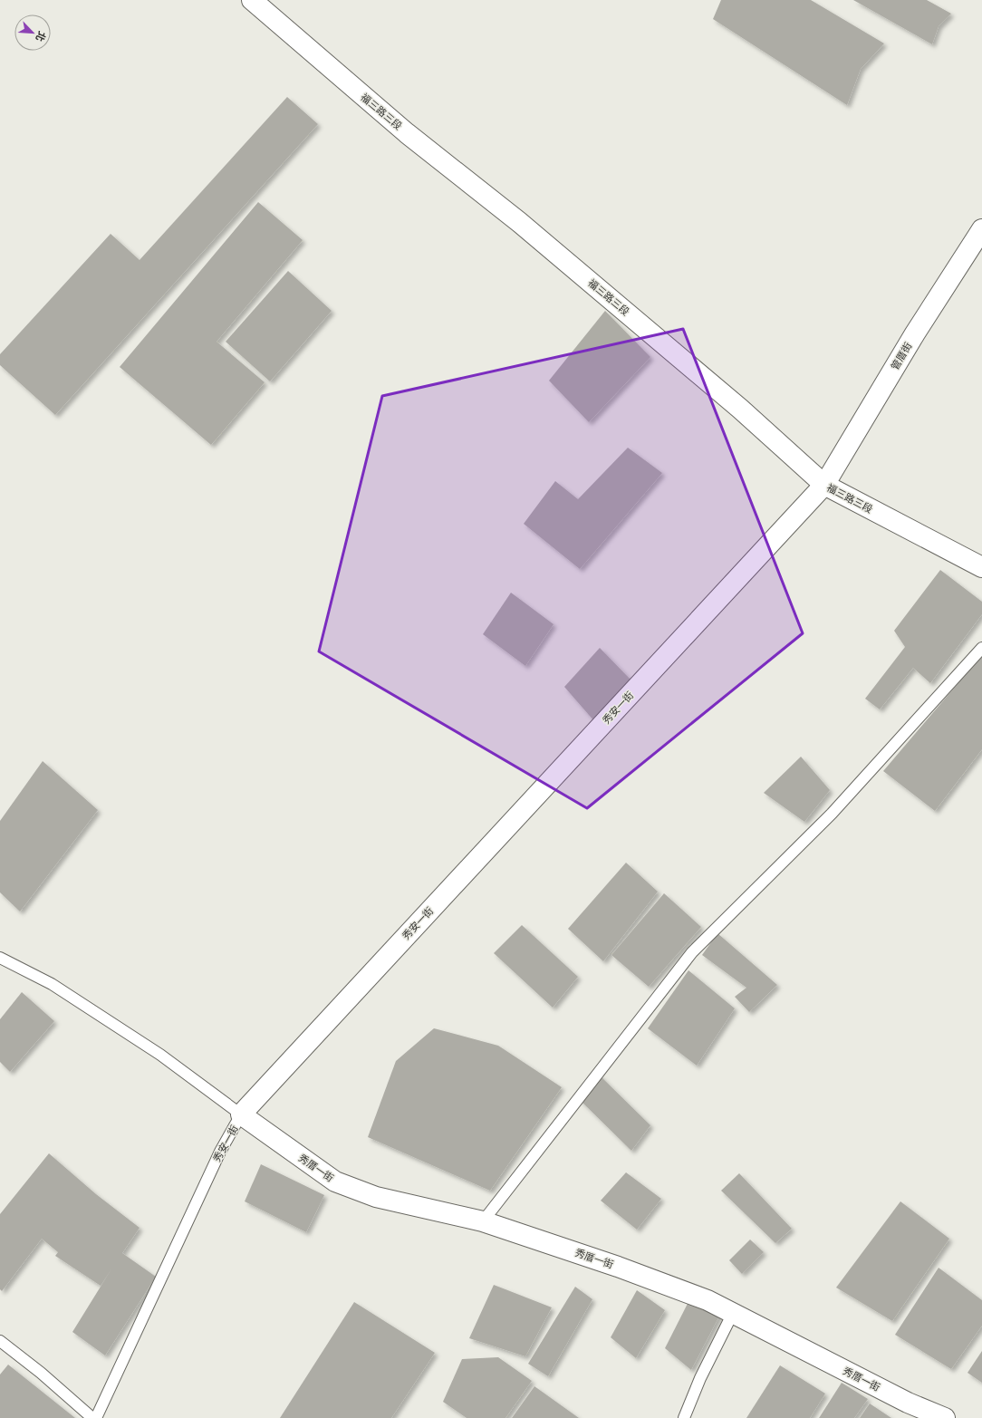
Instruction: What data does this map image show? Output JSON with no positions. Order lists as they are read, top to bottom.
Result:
{
  "streets": {
    "street": [
      "福三路三段",
      "管厝街",
      "秀安一街",
      "秀厝一街"
    ]
  },
  "crossings": [
    ["福三路三段", "管厝街"],
    ["福三路三段", "秀安一街"],
    ["管厝街", "秀安一街"],
    ["秀安一街", "秀厝一街"]
  ],
  "north": "bottom right"
}
